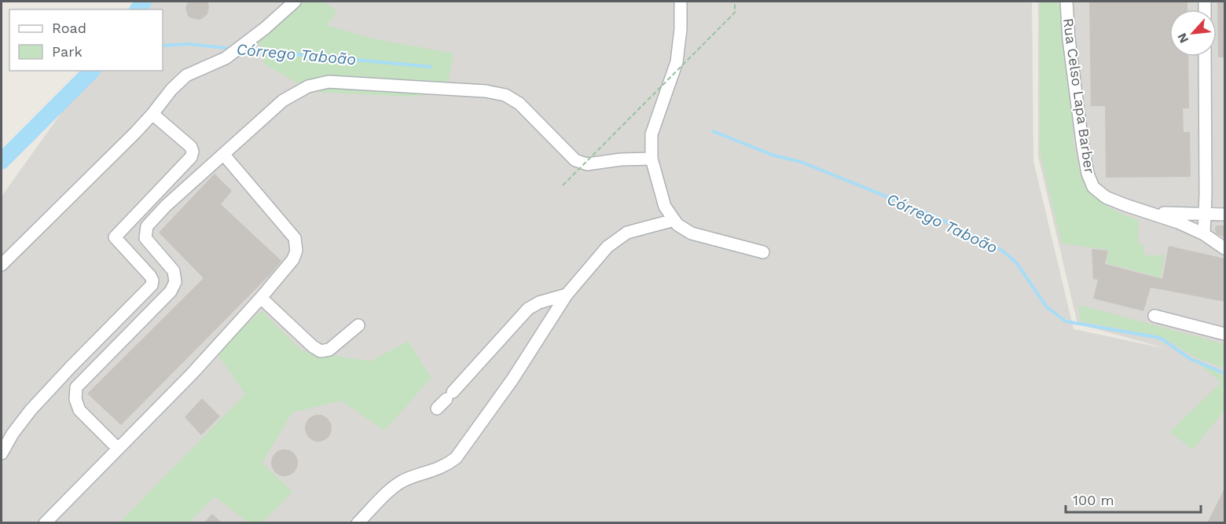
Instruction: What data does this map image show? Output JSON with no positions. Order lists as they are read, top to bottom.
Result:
{
  "streets": {
    "lane": ["Rua Celso Lapa Barber"]
  },
  "water": ["Córrego Taboão"],
  "legend": ["Road", "Park"],
  "scale_bar": "100 m",
  "north": "bottom left"
}
